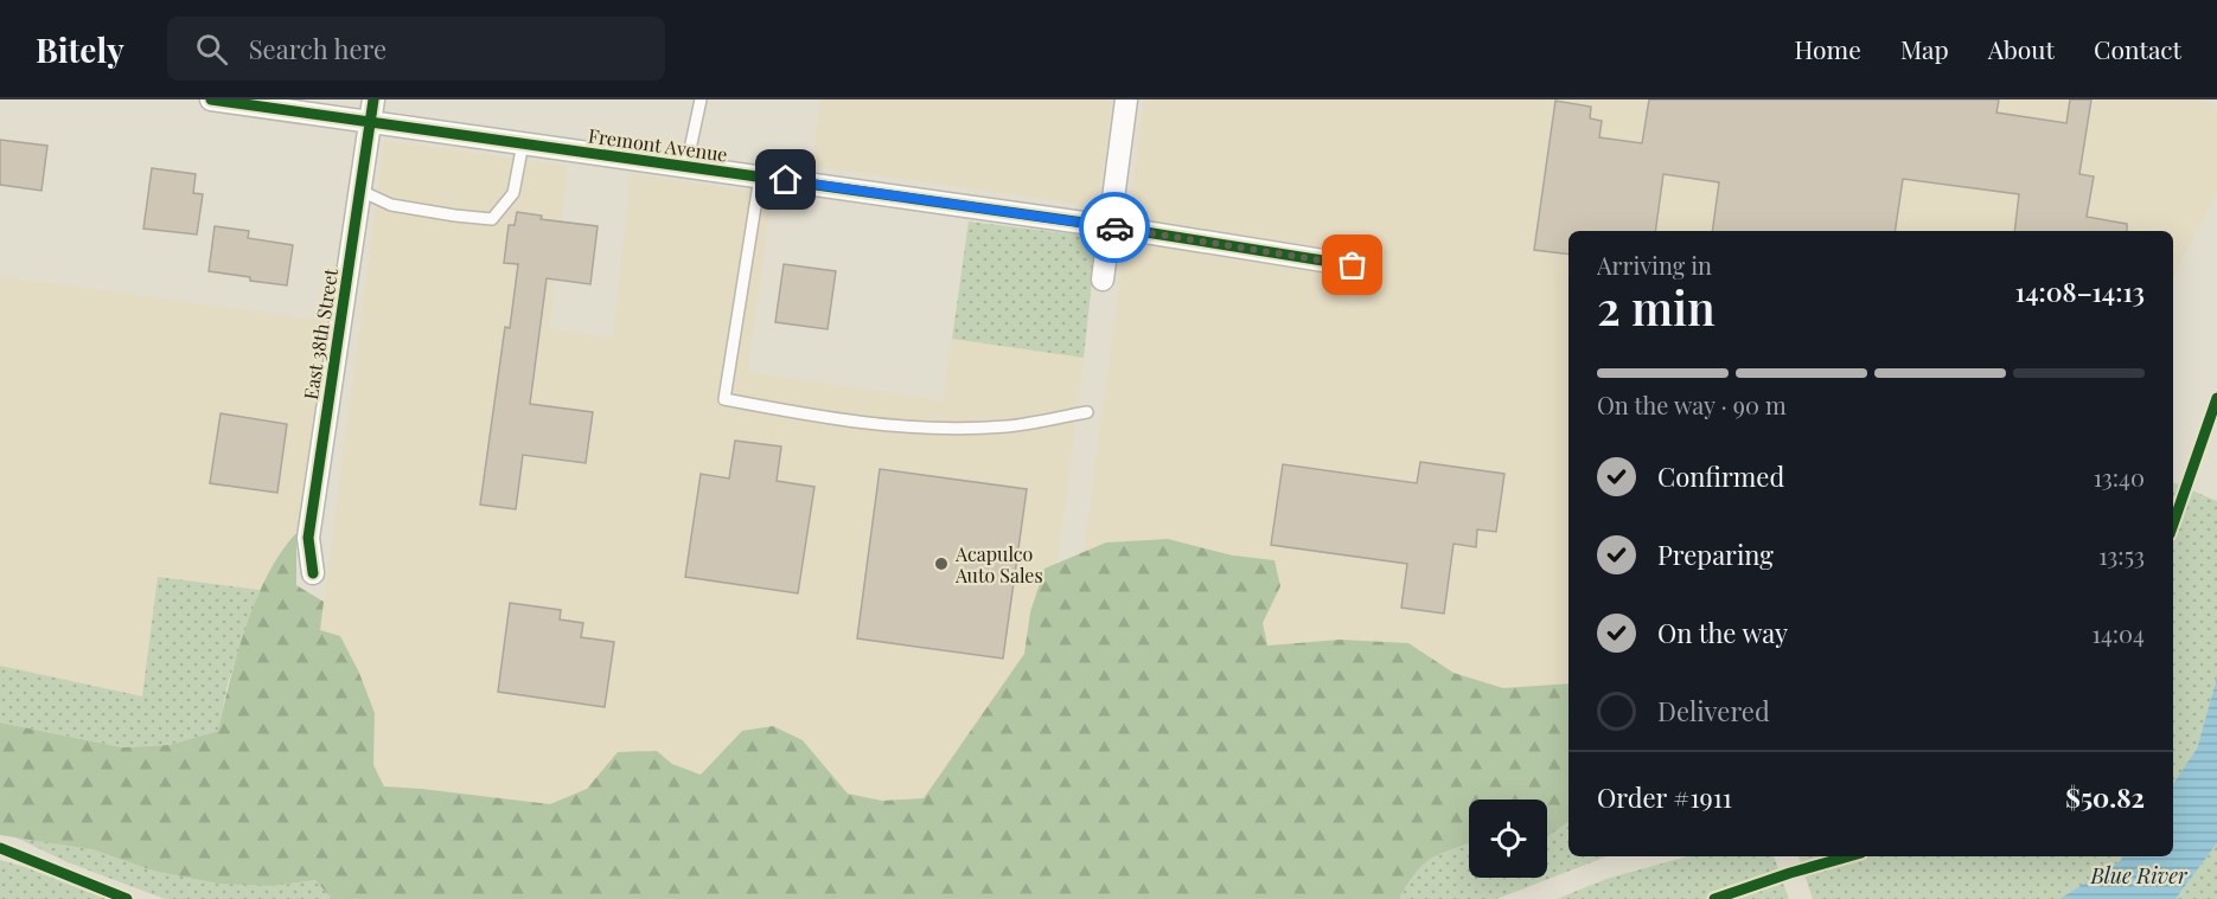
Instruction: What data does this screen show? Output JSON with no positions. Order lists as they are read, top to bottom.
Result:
{
  "streets": {
    "street": ["Fremont Avenue", "East 38th Street"]
  },
  "crossings": [
    ["Fremont Avenue", "East 38th Street"]
  ],
  "water": ["Blue River"],
  "places": ["Acapulco Auto Sales"],
  "page": {
    "header": "Bitely",
    "search": "Search here",
    "nav": [
      "Home",
      "Map",
      "About",
      "Contact"
    ],
    "heading": ["2 min", "Arriving in", "14:08–14:13"],
    "panel": ["Order #1911", "$50.82"],
    "bar": "On the way · 90 m",
    "list": [
      ["Confirmed", "13:40"],
      ["Preparing", "13:53"],
      ["On the way", "14:04"],
      "Delivered"
    ]
  }
}
